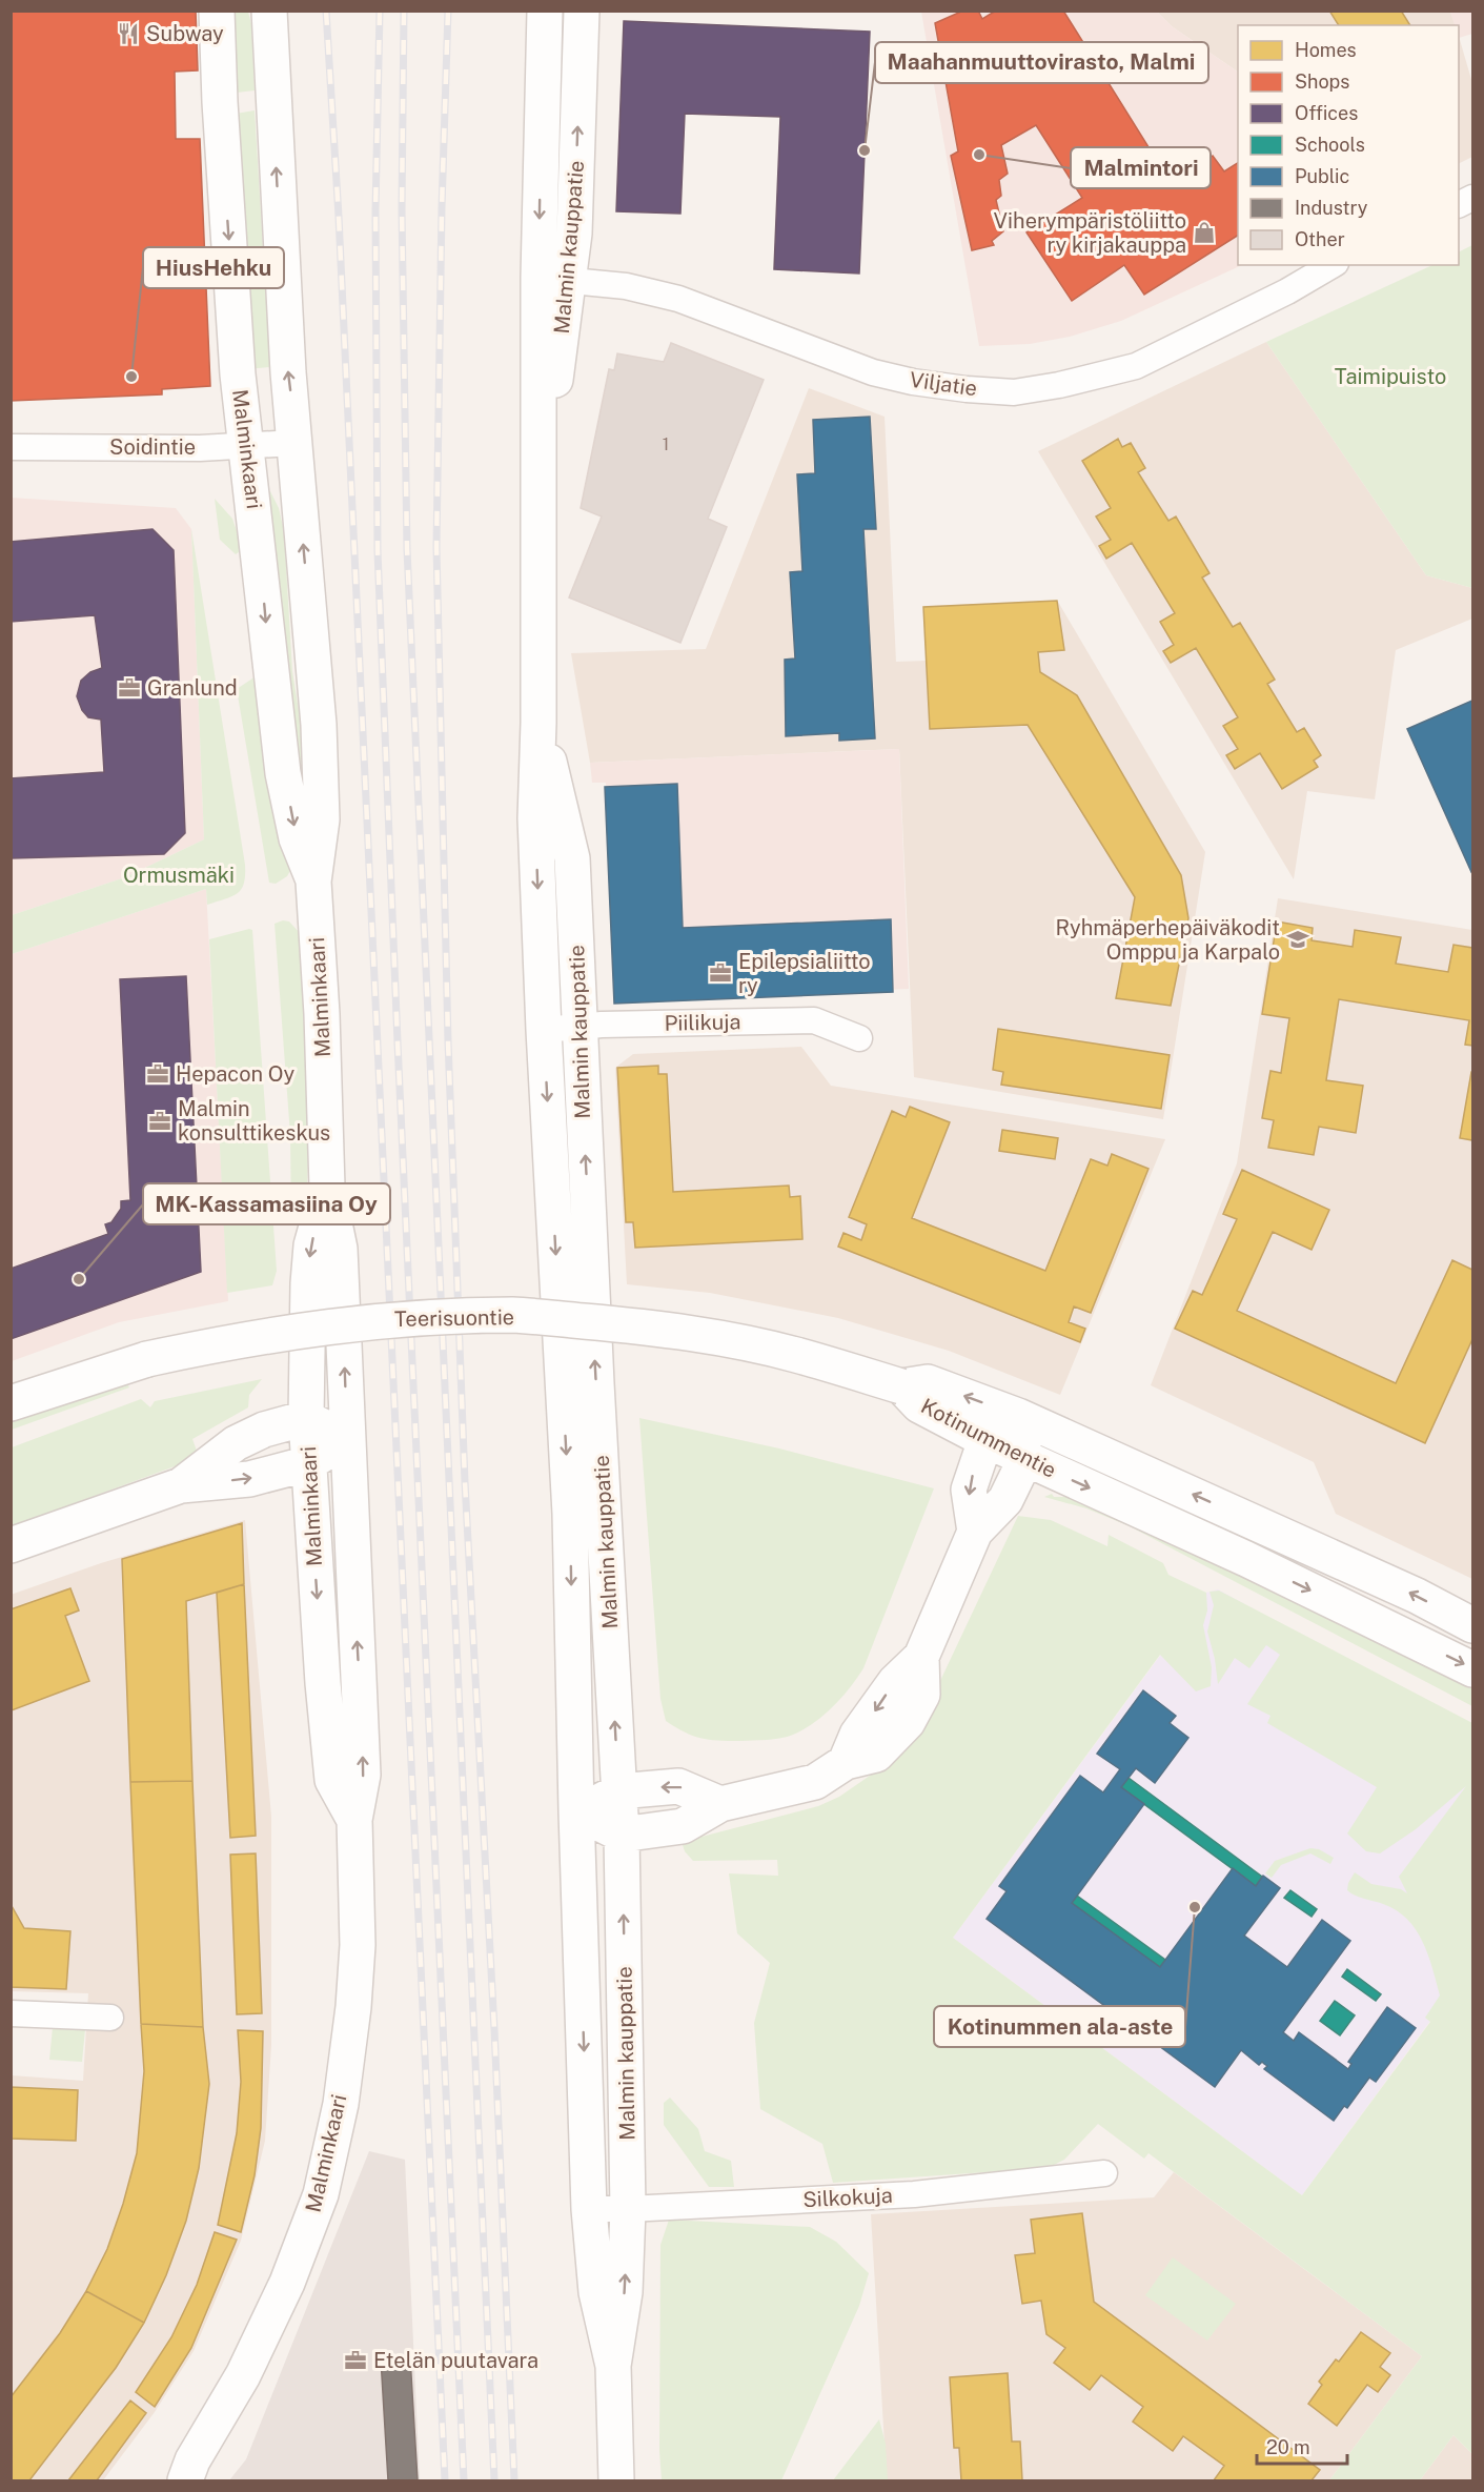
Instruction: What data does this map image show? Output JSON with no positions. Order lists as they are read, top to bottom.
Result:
{
  "streets": {
    "main road": [
      "Malmin kauppatie",
      "Malminkaari",
      "Teerisuontie",
      "Kotinummentie"
    ],
    "street": [
      "Viljatie",
      "Soidintie",
      "Piilikuja",
      "Silkokuja"
    ]
  },
  "crossings": [
    ["Malmin kauppatie", "Viljatie"],
    ["Malmin kauppatie", "Piilikuja"],
    ["Malmin kauppatie", "Silkokuja"],
    ["Soidintie", "Malminkaari"],
    ["Teerisuontie", "Kotinummentie"]
  ],
  "parks": ["Taimipuisto", "Ormusmäki"],
  "places": {
    "restaurant": ["Subway"],
    "other": [
      "Maahanmuuttovirasto, Malmi",
      "Malmintori",
      "HiusHehku",
      "MK-Kassamasiina Oy",
      "Kotinummen ala-aste"
    ],
    "shop": ["Viherympäristöliitto ry kirjakauppa"],
    "office": [
      "Granlund",
      "Epilepsialiitto ry",
      "Hepacon Oy",
      "Malmin konsulttikeskus",
      "Etelän puutavara"
    ],
    "school or university": ["Ryhmäperhepäiväkodit Omppu ja Karpalo"]
  },
  "house_numbers": ["1"],
  "legend": [
    "Homes",
    "Shops",
    "Offices",
    "Schools",
    "Public",
    "Industry",
    "Other"
  ],
  "scale_bar": "20 m"
}
